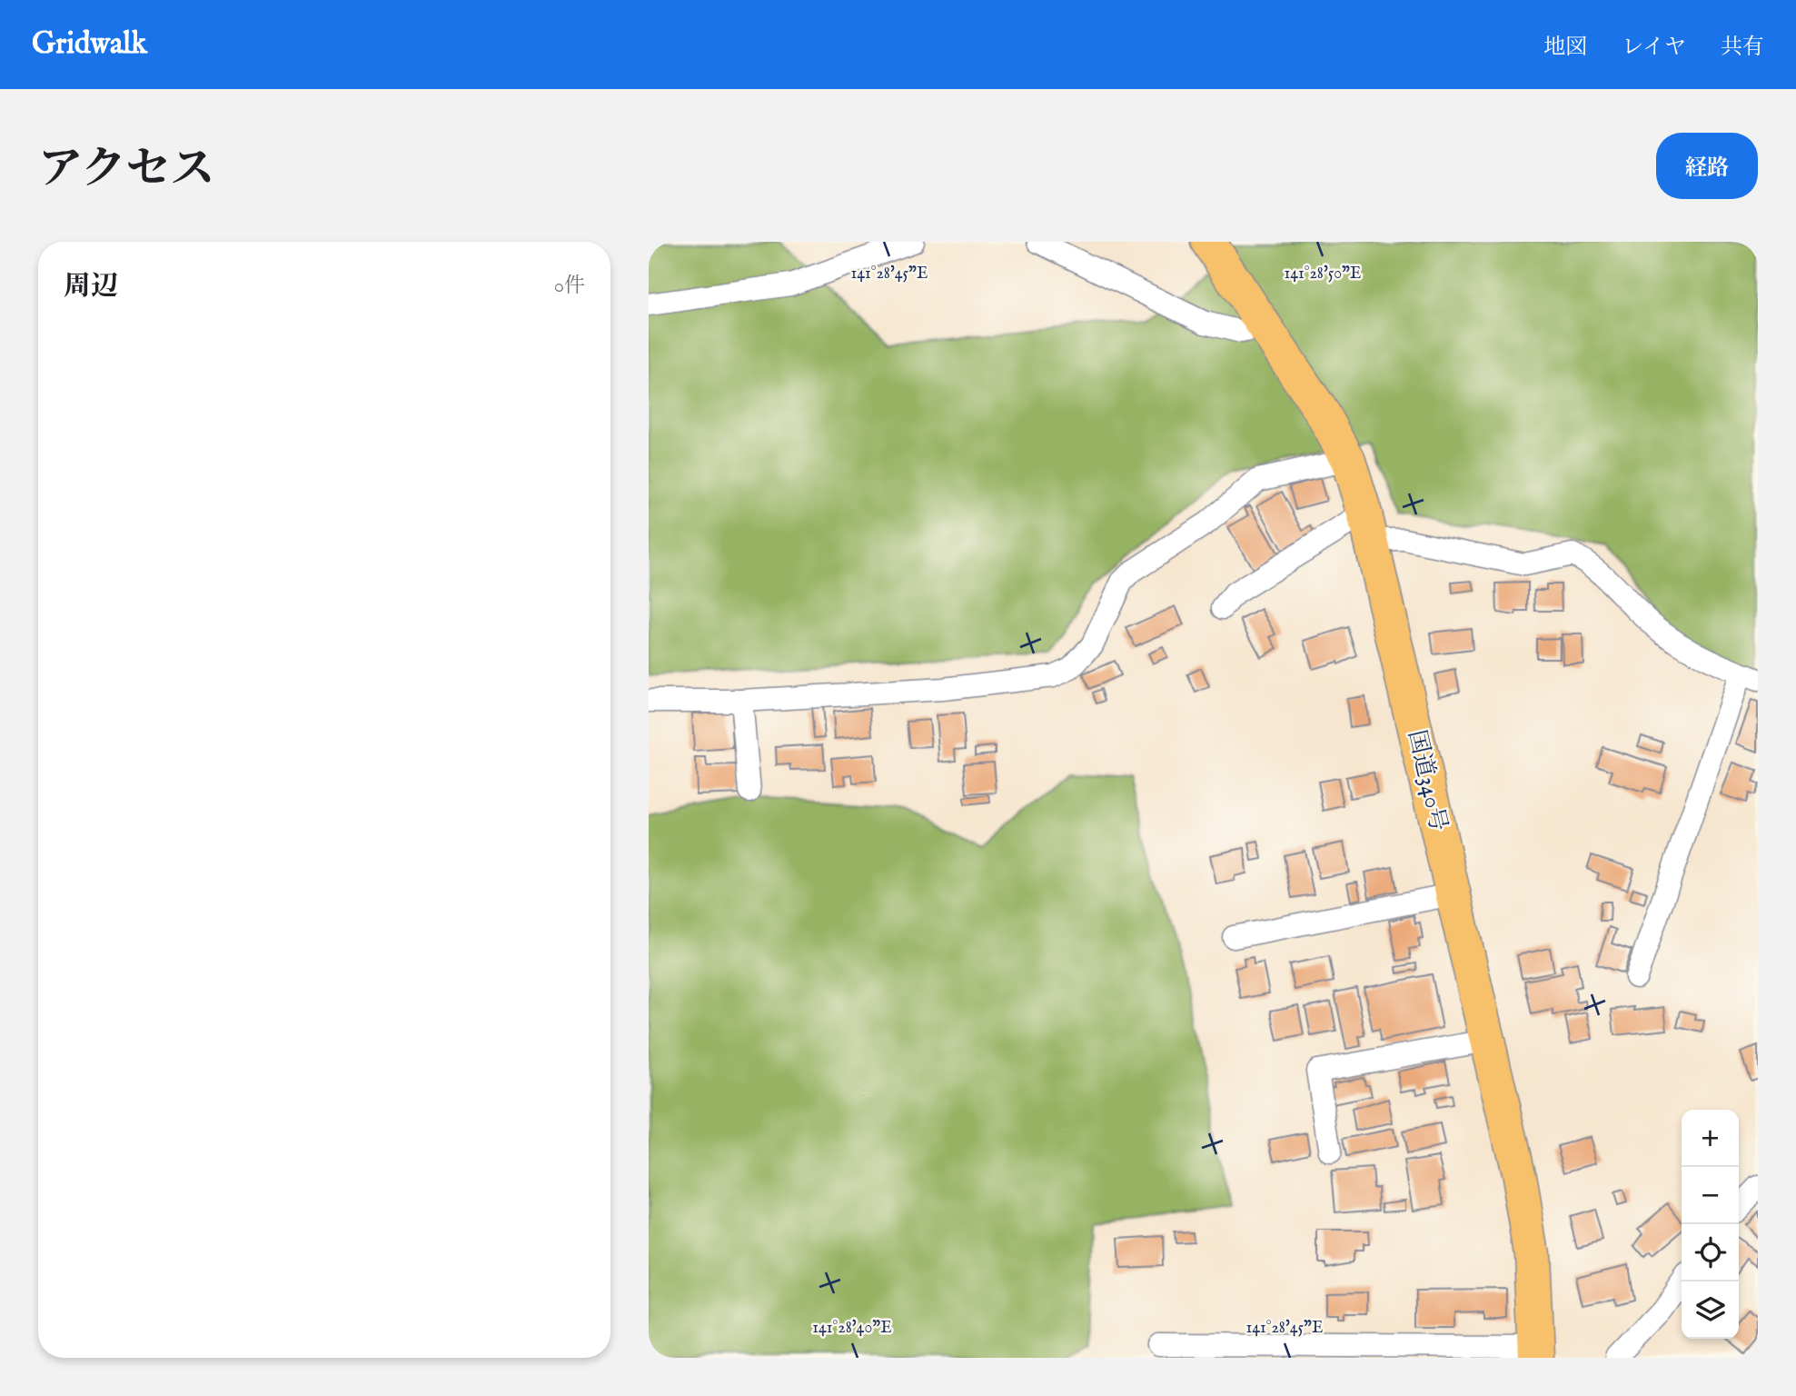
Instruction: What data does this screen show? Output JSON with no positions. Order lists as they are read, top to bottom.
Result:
{
  "streets": {
    "highway": ["国道340号"]
  },
  "page": {
    "header": "Gridwalk",
    "nav": ["地図", "レイヤ", "共有"],
    "title": "アクセス",
    "buttons": "経路",
    "heading": ["周辺", "0件"],
    "map_buttons": ["+", "−"]
  },
  "coordinates": ["141°28'45\"E", "141°28'50\"E", "141°28'40\"E"]
}
